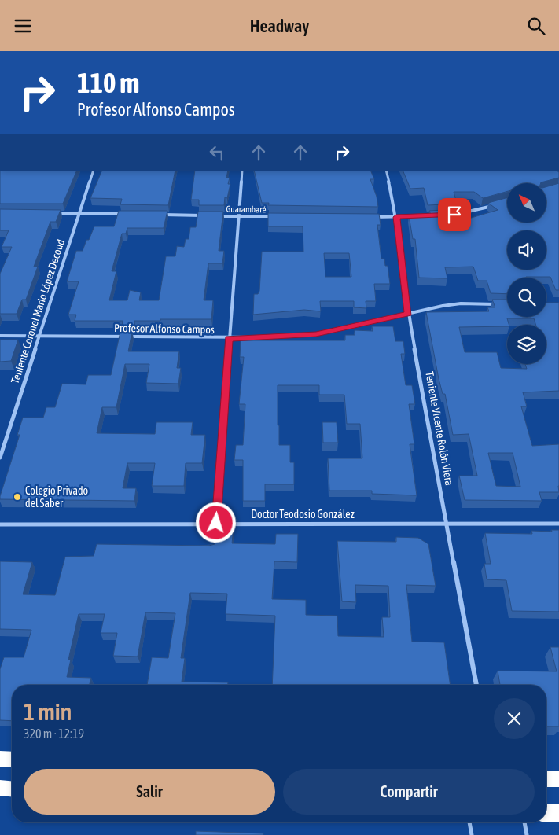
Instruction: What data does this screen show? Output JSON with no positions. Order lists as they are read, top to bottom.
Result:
{
  "streets": {
    "street": [
      "Guarambaré",
      "Teniente Coronel Mario López Decoud",
      "Profesor Alfonso Campos",
      "Teniente Vicente Rolón Viera",
      "Doctor Teodosio González"
    ]
  },
  "crossings": [
    ["Teniente Coronel Mario López Decoud", "Profesor Alfonso Campos"],
    ["Profesor Alfonso Campos", "Teniente Vicente Rolón Viera"],
    ["Teniente Vicente Rolón Viera", "Doctor Teodosio González"]
  ],
  "places": ["Colegio Privado del Saber"],
  "north": "top left",
  "page": {
    "header": "Headway",
    "turn": ["110 m", "Profesor Alfonso Campos"],
    "heading": ["1 min", "320 m · 12:19"],
    "buttons": ["Salir", "Compartir"]
  }
}
